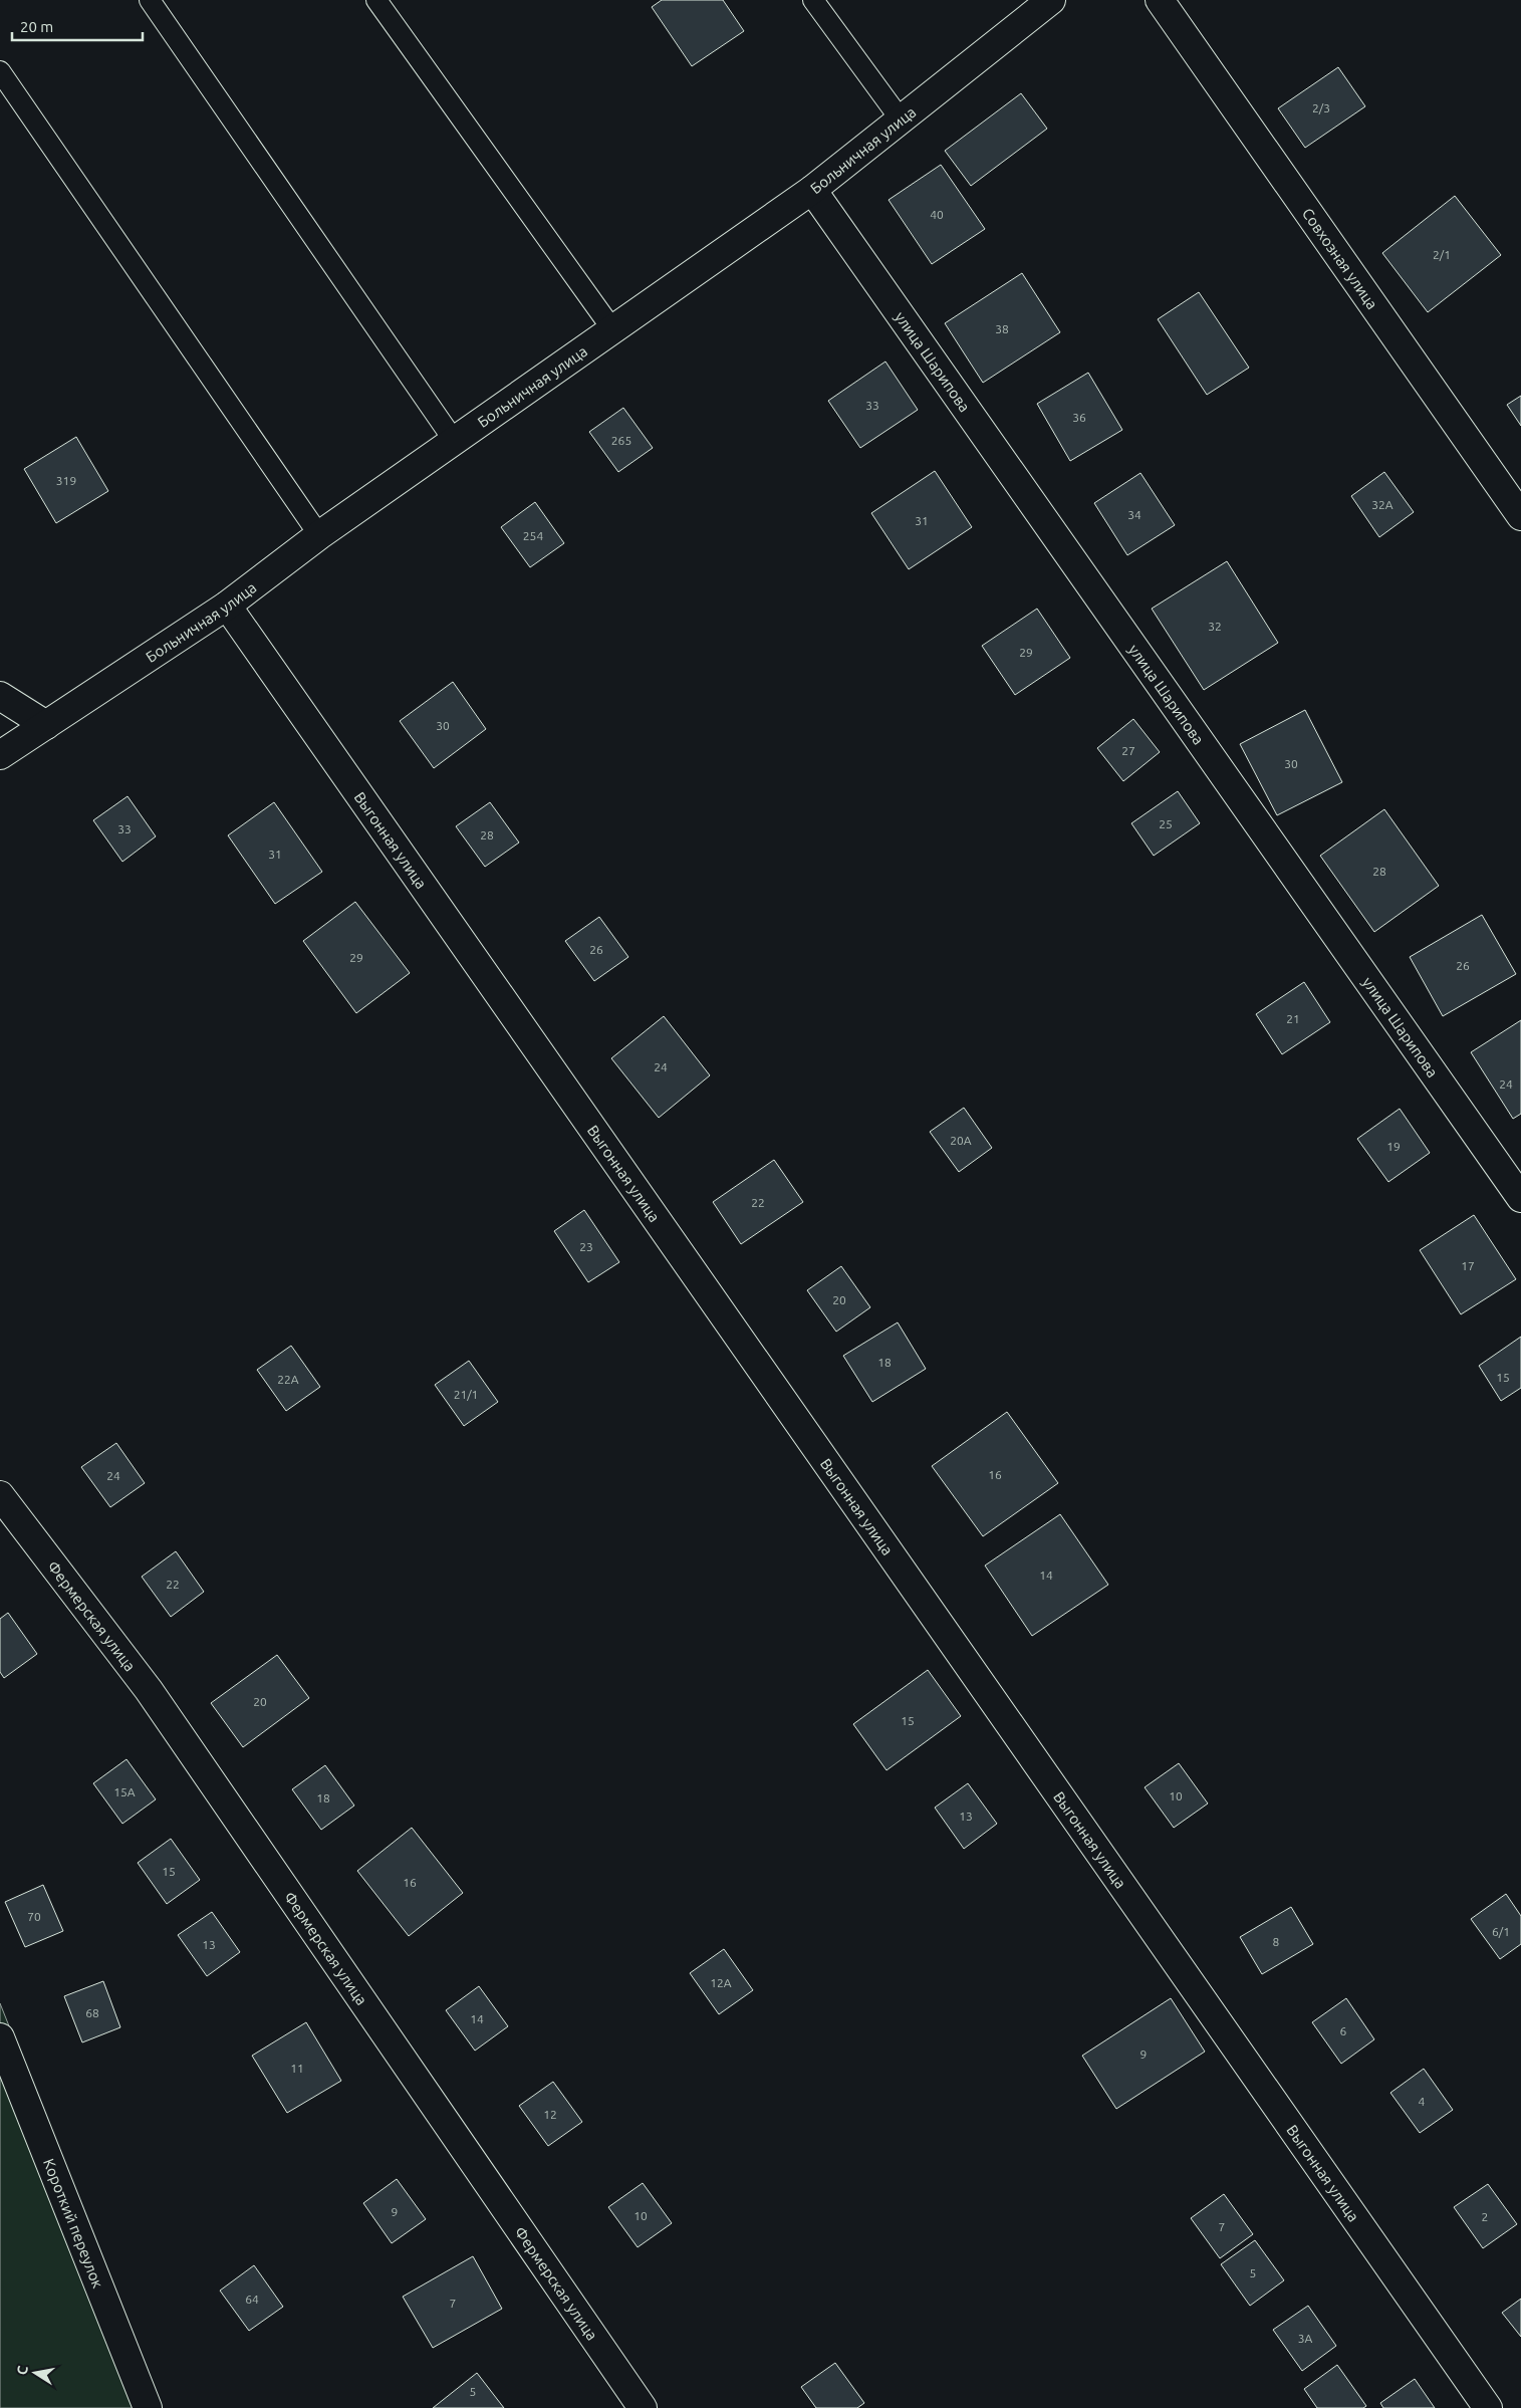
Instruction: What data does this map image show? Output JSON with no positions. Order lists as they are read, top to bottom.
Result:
{
  "streets": {
    "street": [
      "Больничная улица",
      "Совхозная улица",
      "улица Шарипова",
      "Выгонная улица",
      "Фермерская улица",
      "Короткий переулок"
    ]
  },
  "crossings": [
    ["Больничная улица", "улица Шарипова"],
    ["Больничная улица", "Выгонная улица"]
  ],
  "house_numbers": [
    "2/3",
    "40",
    "2/1",
    "38",
    "33",
    "36",
    "265",
    "319",
    "32А",
    "34",
    "31",
    "254",
    "32",
    "29",
    "30",
    "27",
    "30",
    "25",
    "33",
    "28",
    "31",
    "28",
    "26",
    "29",
    "26",
    "21",
    "24",
    "24",
    "20А",
    "19",
    "22",
    "23",
    "17",
    "20",
    "18",
    "15",
    "22А",
    "21/1",
    "16",
    "24",
    "14",
    "22",
    "20",
    "15",
    "15А",
    "10",
    "18",
    "13",
    "15",
    "16",
    "70",
    "6/1",
    "8",
    "13",
    "12А",
    "68",
    "14",
    "6",
    "9",
    "11",
    "4",
    "12",
    "9",
    "10",
    "2",
    "7",
    "5",
    "64",
    "7",
    "3А",
    "5"
  ],
  "scale_bar": "20 m",
  "north": "left"
}
